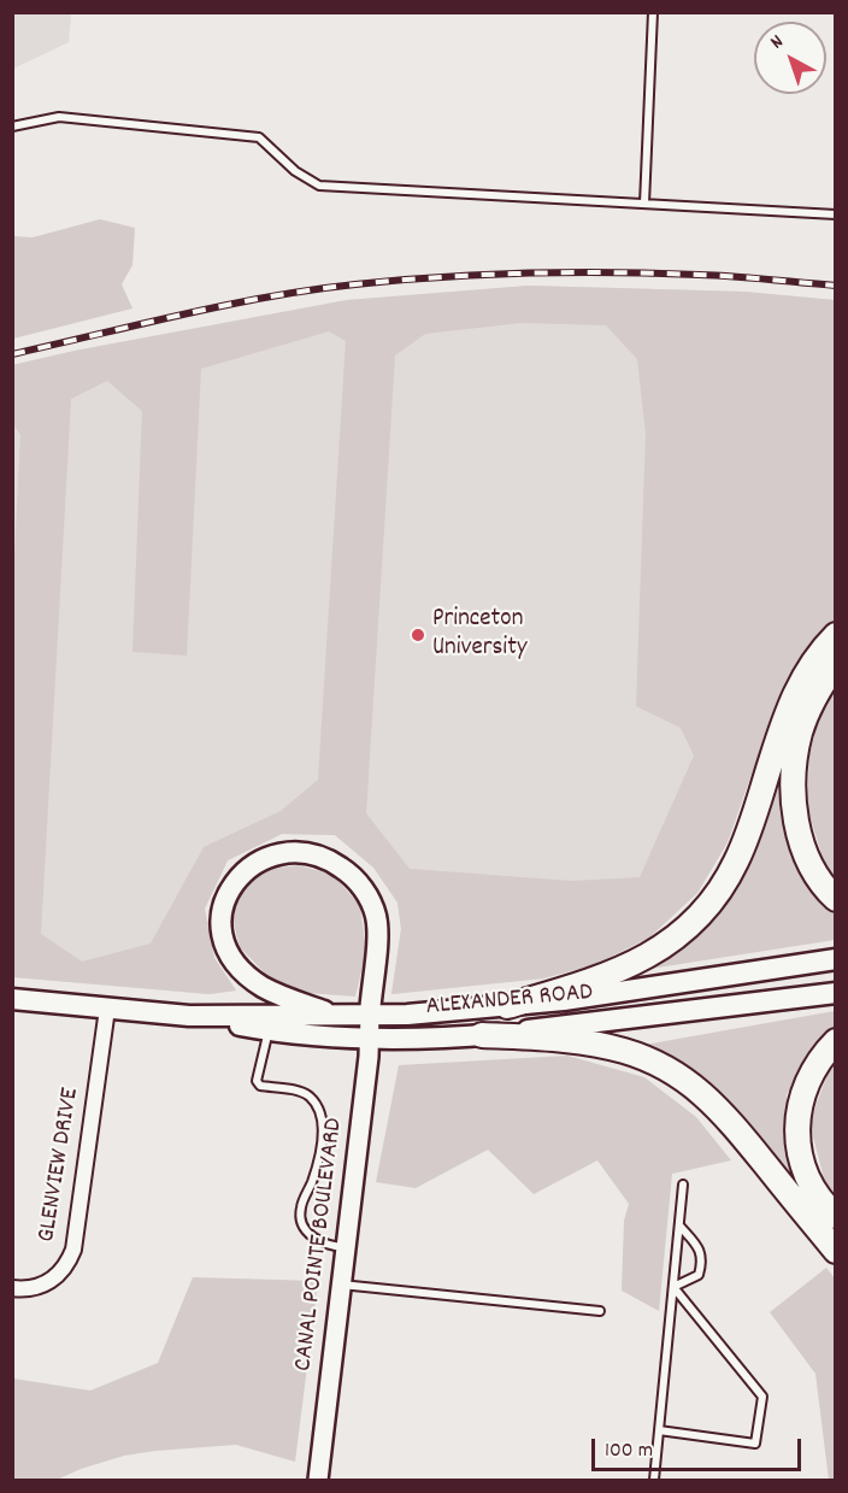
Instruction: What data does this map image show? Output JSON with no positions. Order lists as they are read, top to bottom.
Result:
{
  "streets": {
    "main road": ["ALEXANDER ROAD"],
    "street": ["GLENVIEW DRIVE", "CANAL POINTE BOULEVARD"]
  },
  "crossings": [
    ["ALEXANDER ROAD", "GLENVIEW DRIVE"],
    ["ALEXANDER ROAD", "CANAL POINTE BOULEVARD"]
  ],
  "places": ["Princeton University"],
  "scale_bar": "100 m",
  "north": "top left"
}
